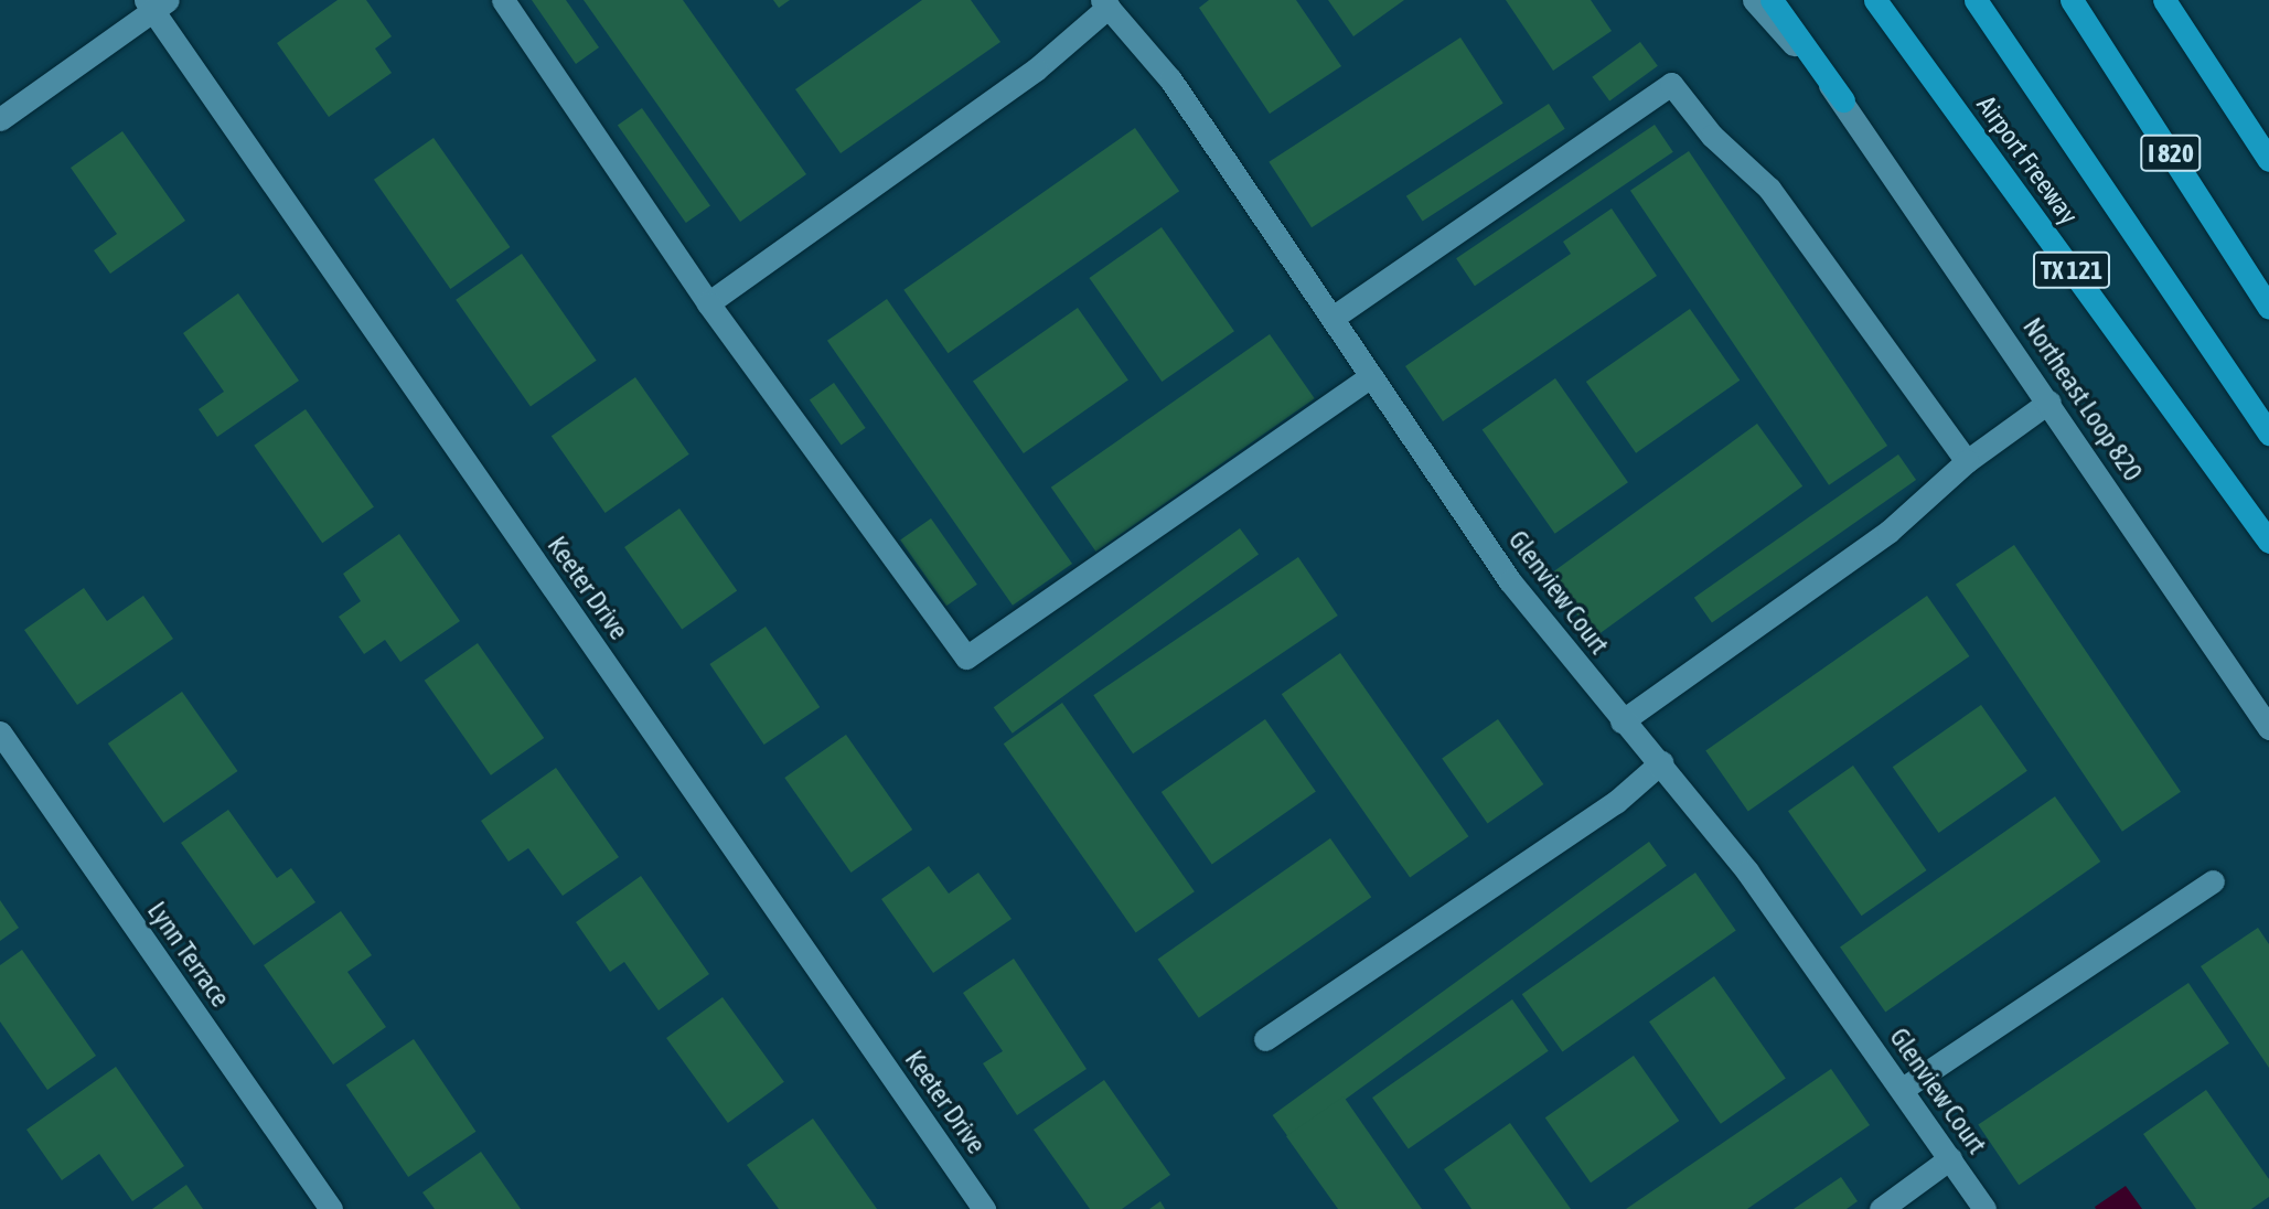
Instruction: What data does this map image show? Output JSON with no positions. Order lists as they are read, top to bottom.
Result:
{
  "streets": {
    "highway": ["I 820", "Airport Freeway", "TX 121"],
    "street": [
      "Northeast Loop 820",
      "Keeter Drive",
      "Glenview Court",
      "Lynn Terrace"
    ]
  }
}
